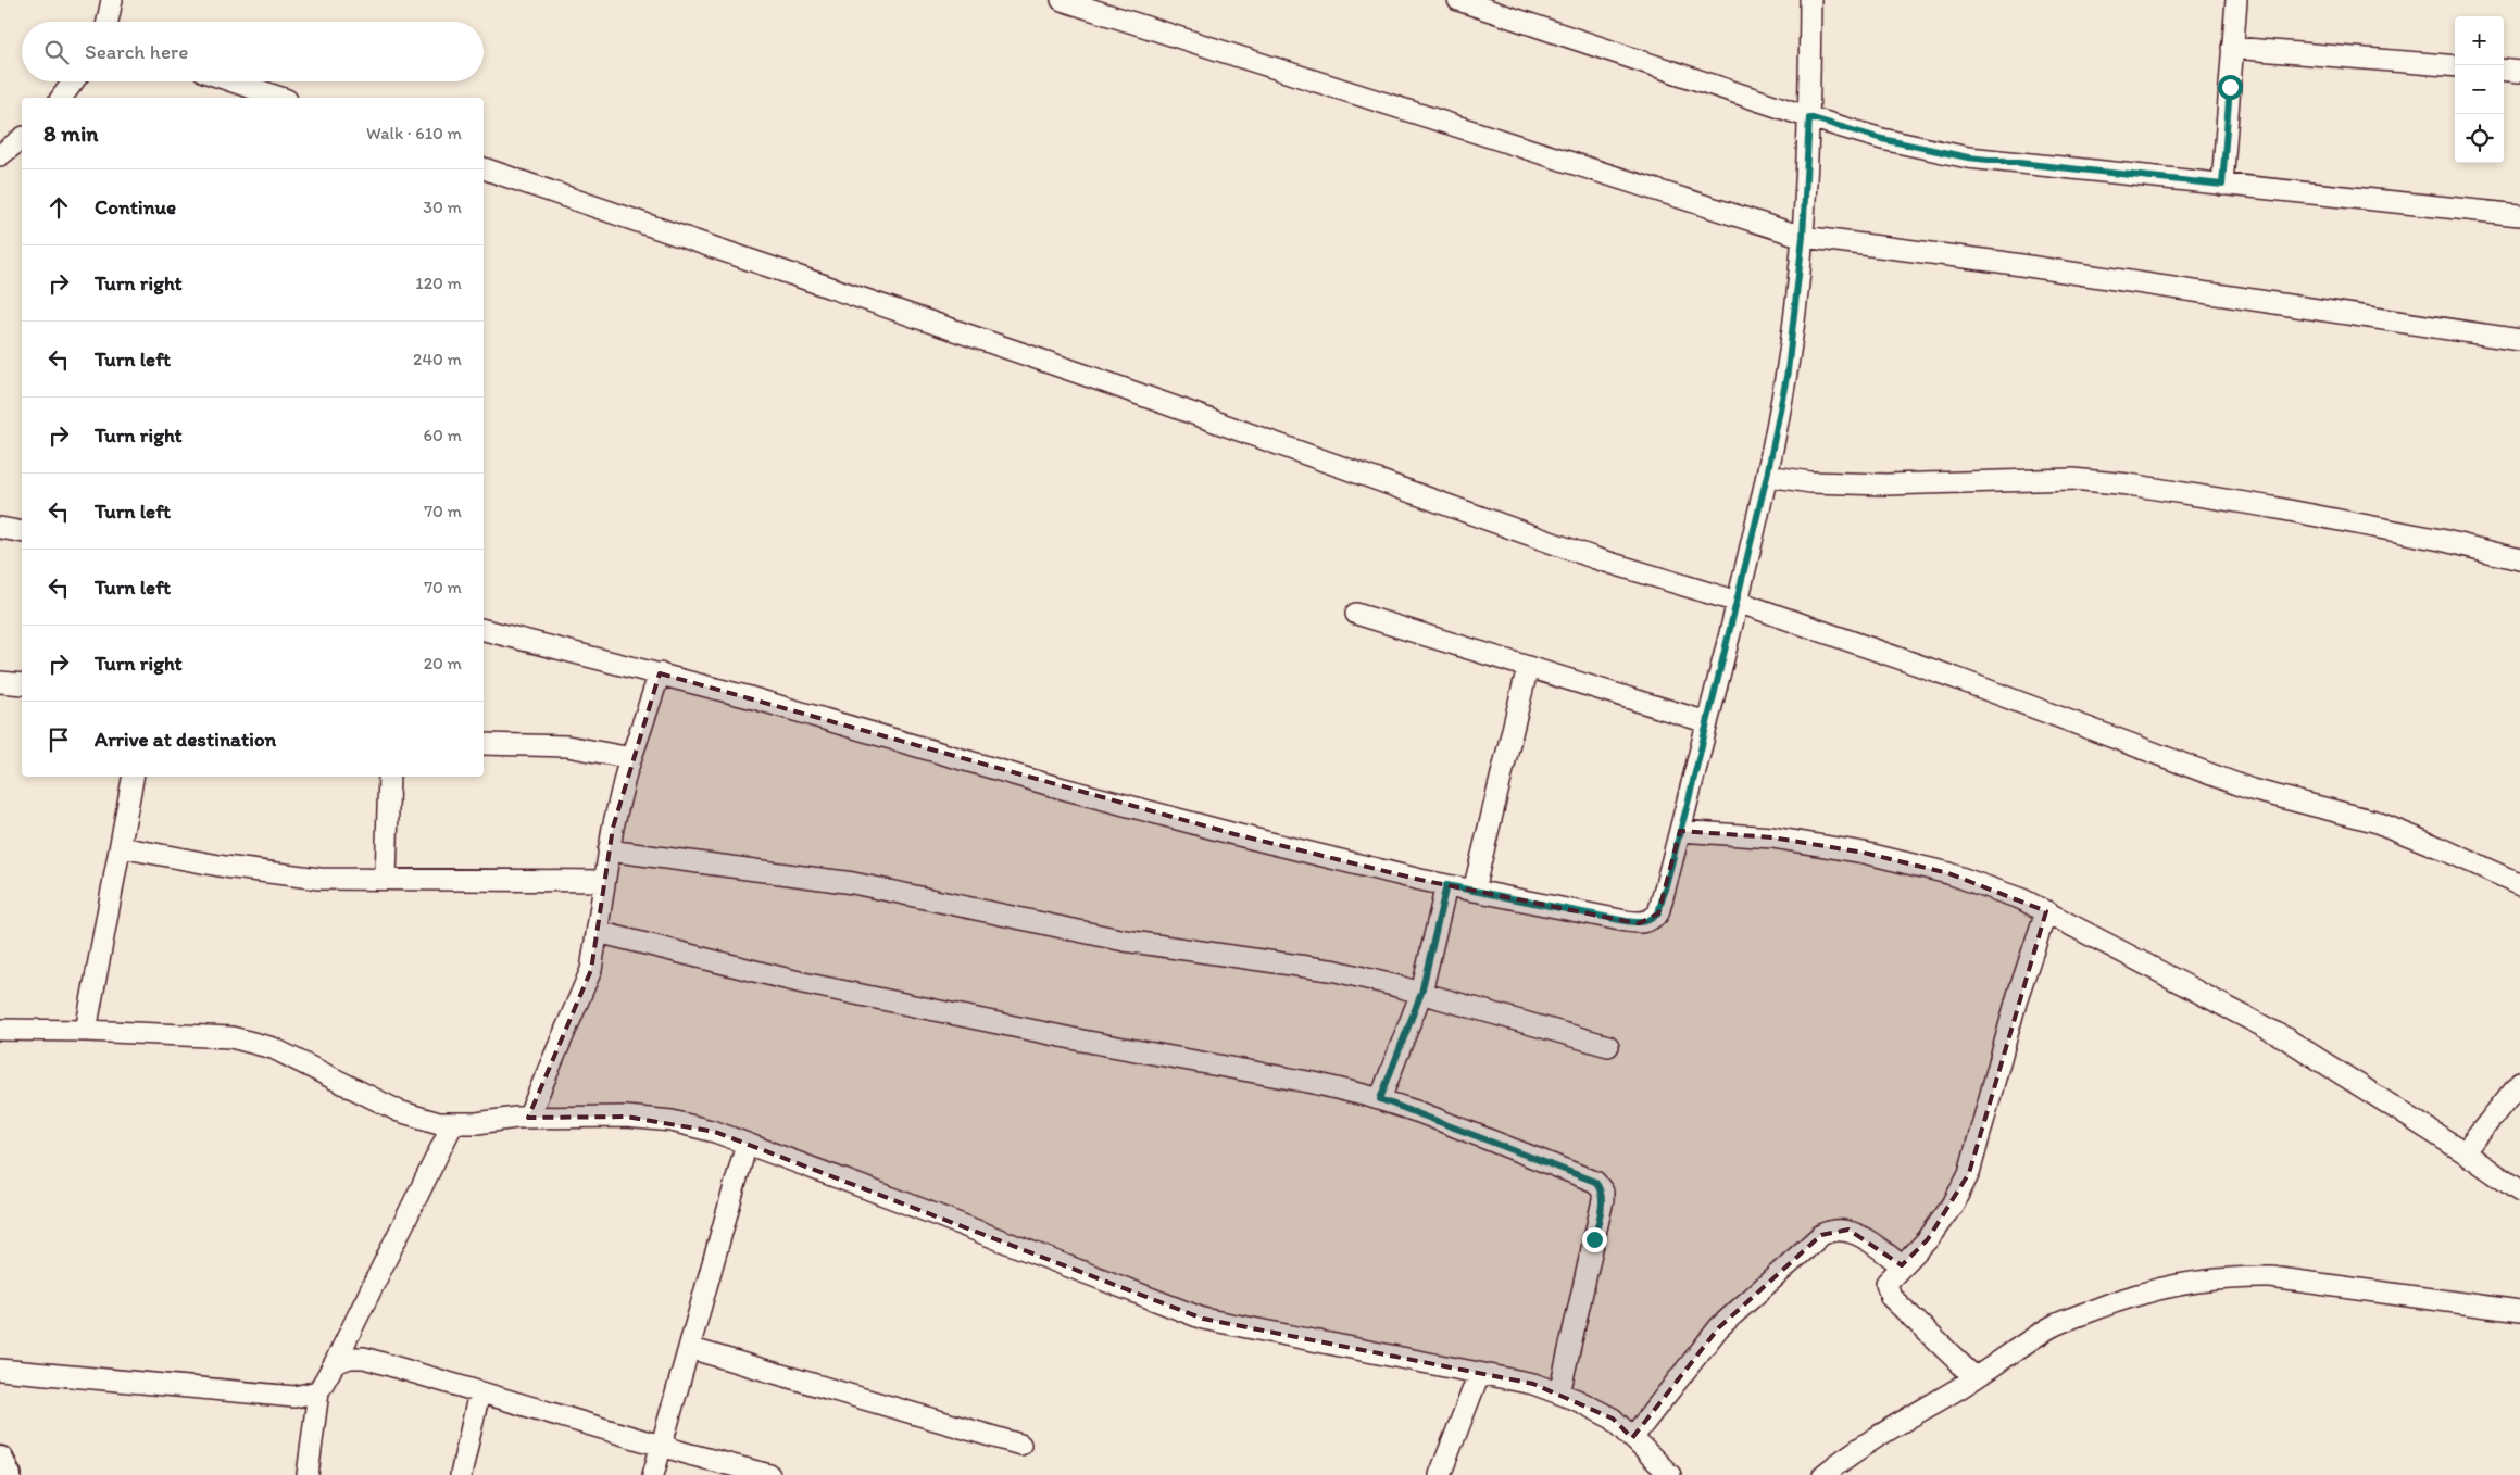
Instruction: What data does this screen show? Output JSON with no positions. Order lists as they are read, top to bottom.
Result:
{
  "page": {
    "map_buttons": ["+", "−"],
    "search": "Search here",
    "heading": ["8 min", "Walk · 610 m"],
    "list": [
      ["Continue", "30 m"],
      ["Turn right", "120 m"],
      ["Turn left", "240 m"],
      ["Turn right", "60 m"],
      ["Turn left", "70 m"],
      ["Turn left", "70 m"],
      ["Turn right", "20 m"],
      "Arrive at destination"
    ]
  }
}
